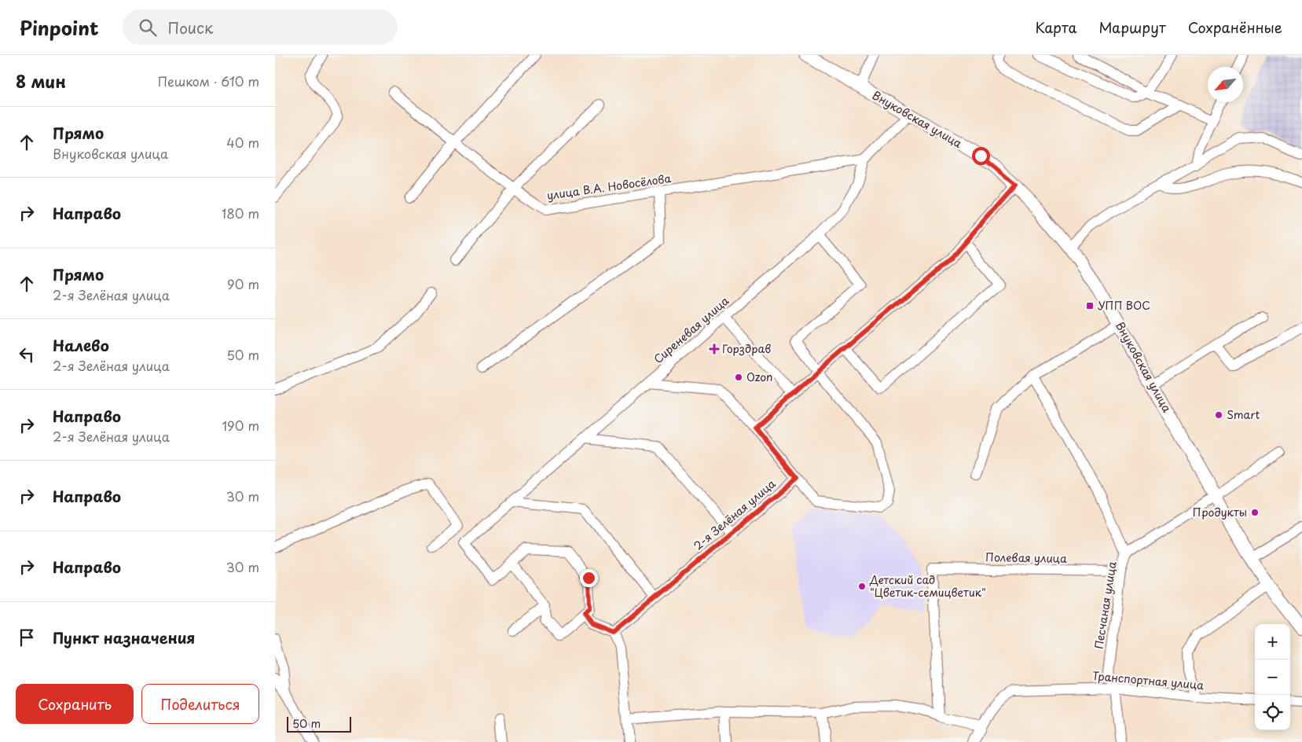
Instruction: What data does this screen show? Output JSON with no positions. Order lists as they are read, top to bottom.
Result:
{
  "streets": {
    "main road": ["Внуковская улица"],
    "street": [
      "улица В.А. Новосёлова",
      "Сиреневая улица",
      "2-я Зелёная улица",
      "Полевая улица",
      "Песчаная улица",
      "Транспортная улица"
    ]
  },
  "crossings": [
    ["Внуковская улица", "Сиреневая улица"],
    ["Внуковская улица", "Песчаная улица"],
    ["улица В.А. Новосёлова", "Сиреневая улица"],
    ["Полевая улица", "Песчаная улица"],
    ["Песчаная улица", "Транспортная улица"]
  ],
  "places": {
    "transit": ["УПП ВОС"],
    "health": ["Горздрав"],
    "other": [
      "Ozon",
      "Smart",
      "Продукты",
      "Детский сад \"Цветик-семицветик\""
    ]
  },
  "scale_bar": "50 m",
  "north": "bottom left",
  "page": {
    "header": "Pinpoint",
    "search": "Поиск",
    "nav": ["Карта", "Маршрут", "Сохранённые"],
    "heading": ["8 мин", "Пешком · 610 m"],
    "list": [
      ["Прямо", "Внуковская улица", "40 m"],
      ["Направо", "180 m"],
      ["Прямо", "2-я Зелёная улица", "90 m"],
      ["Налево", "2-я Зелёная улица", "50 m"],
      ["Направо", "2-я Зелёная улица", "190 m"],
      ["Направо", "30 m"],
      ["Направо", "30 m"],
      "Пункт назначения"
    ],
    "map_buttons": ["+", "−"],
    "buttons": ["Сохранить", "Поделиться"],
    "scale": "50 m"
  }
}
